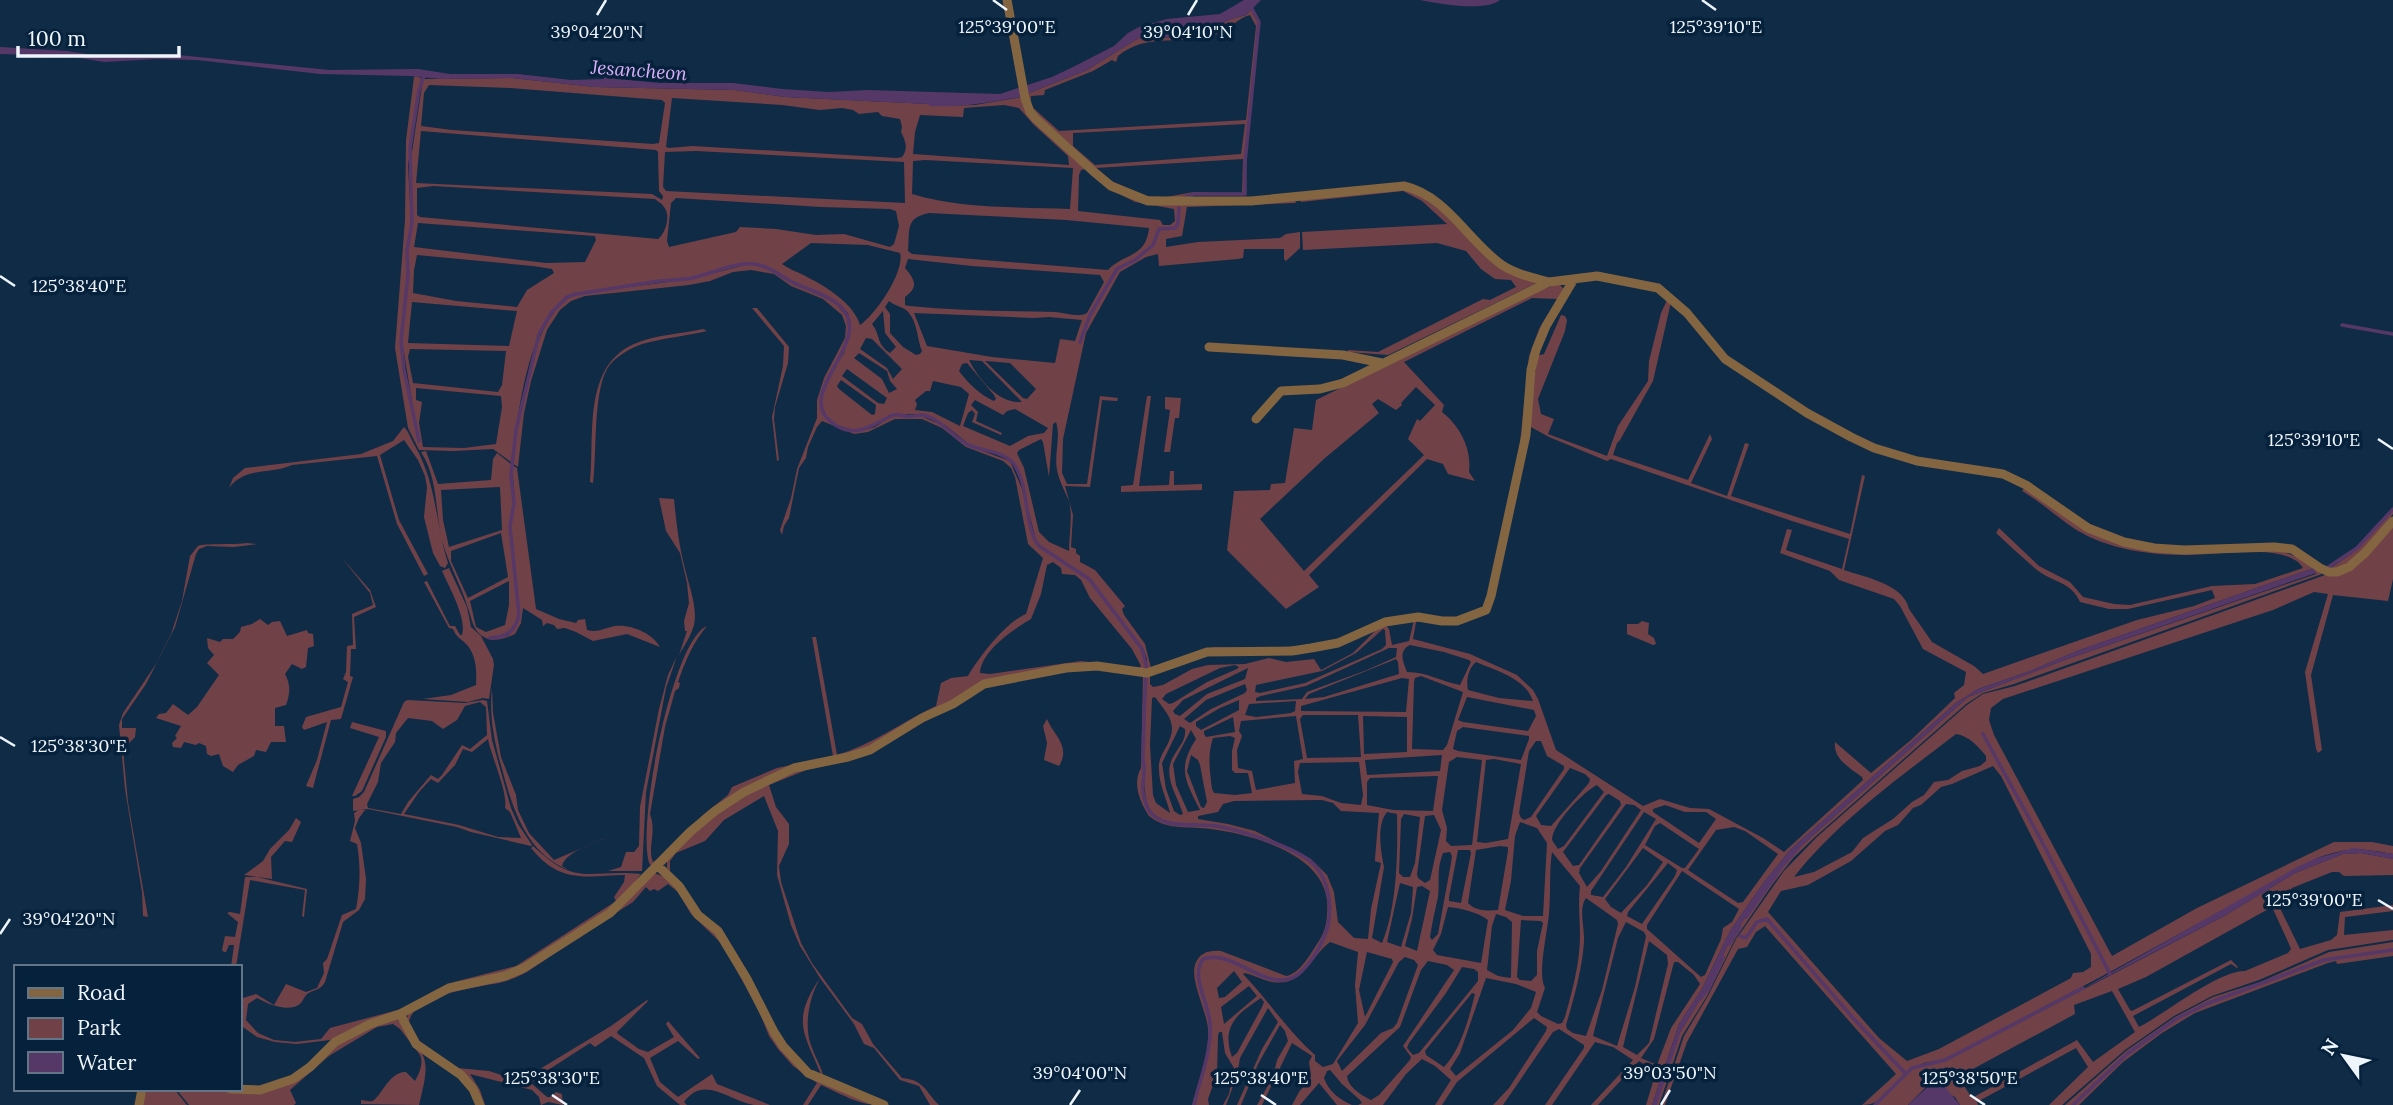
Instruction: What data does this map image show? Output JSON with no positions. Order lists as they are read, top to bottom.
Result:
{
  "water": ["Jesancheon"],
  "legend": ["Road", "Park", "Water"],
  "scale_bar": "100 m",
  "north": "top left",
  "coordinates": [
    "125°39'10\"E",
    "125°39'00\"E",
    "39°04'20\"N",
    "39°04'10\"N",
    "125°38'40\"E",
    "125°38'30\"E",
    "39°04'00\"N",
    "39°03'50\"N",
    "125°38'50\"E"
  ]
}
